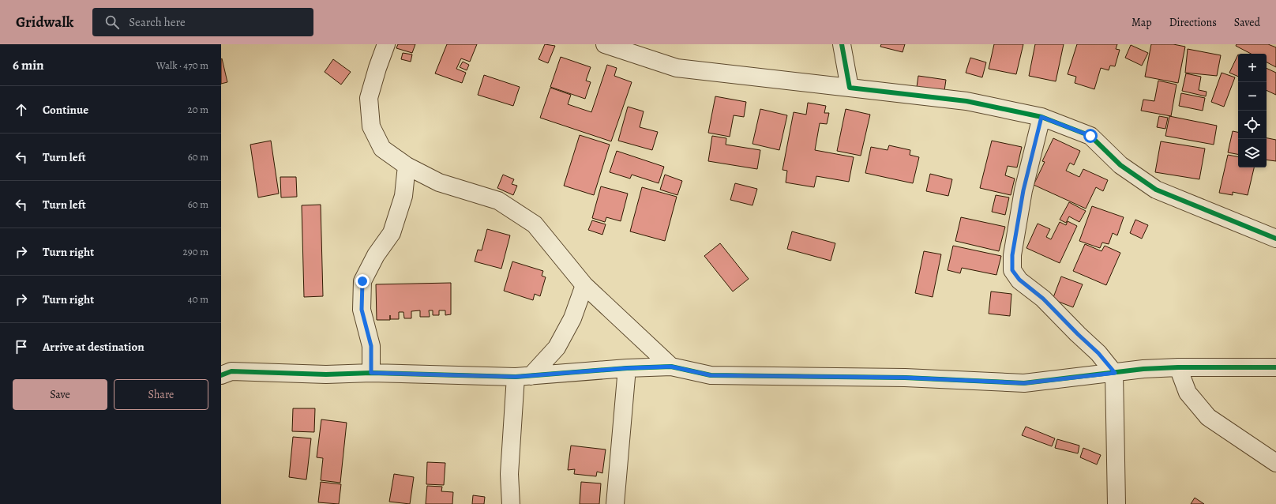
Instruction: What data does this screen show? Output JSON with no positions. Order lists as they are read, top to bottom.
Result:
{
  "page": {
    "header": "Gridwalk",
    "search": "Search here",
    "nav": ["Map", "Directions", "Saved"],
    "heading": ["6 min", "Walk · 470 m"],
    "map_buttons": ["+", "−"],
    "list": [
      ["Continue", "20 m"],
      ["Turn left", "60 m"],
      ["Turn left", "60 m"],
      ["Turn right", "290 m"],
      ["Turn right", "40 m"],
      "Arrive at destination"
    ],
    "buttons": ["Save", "Share"]
  }
}
